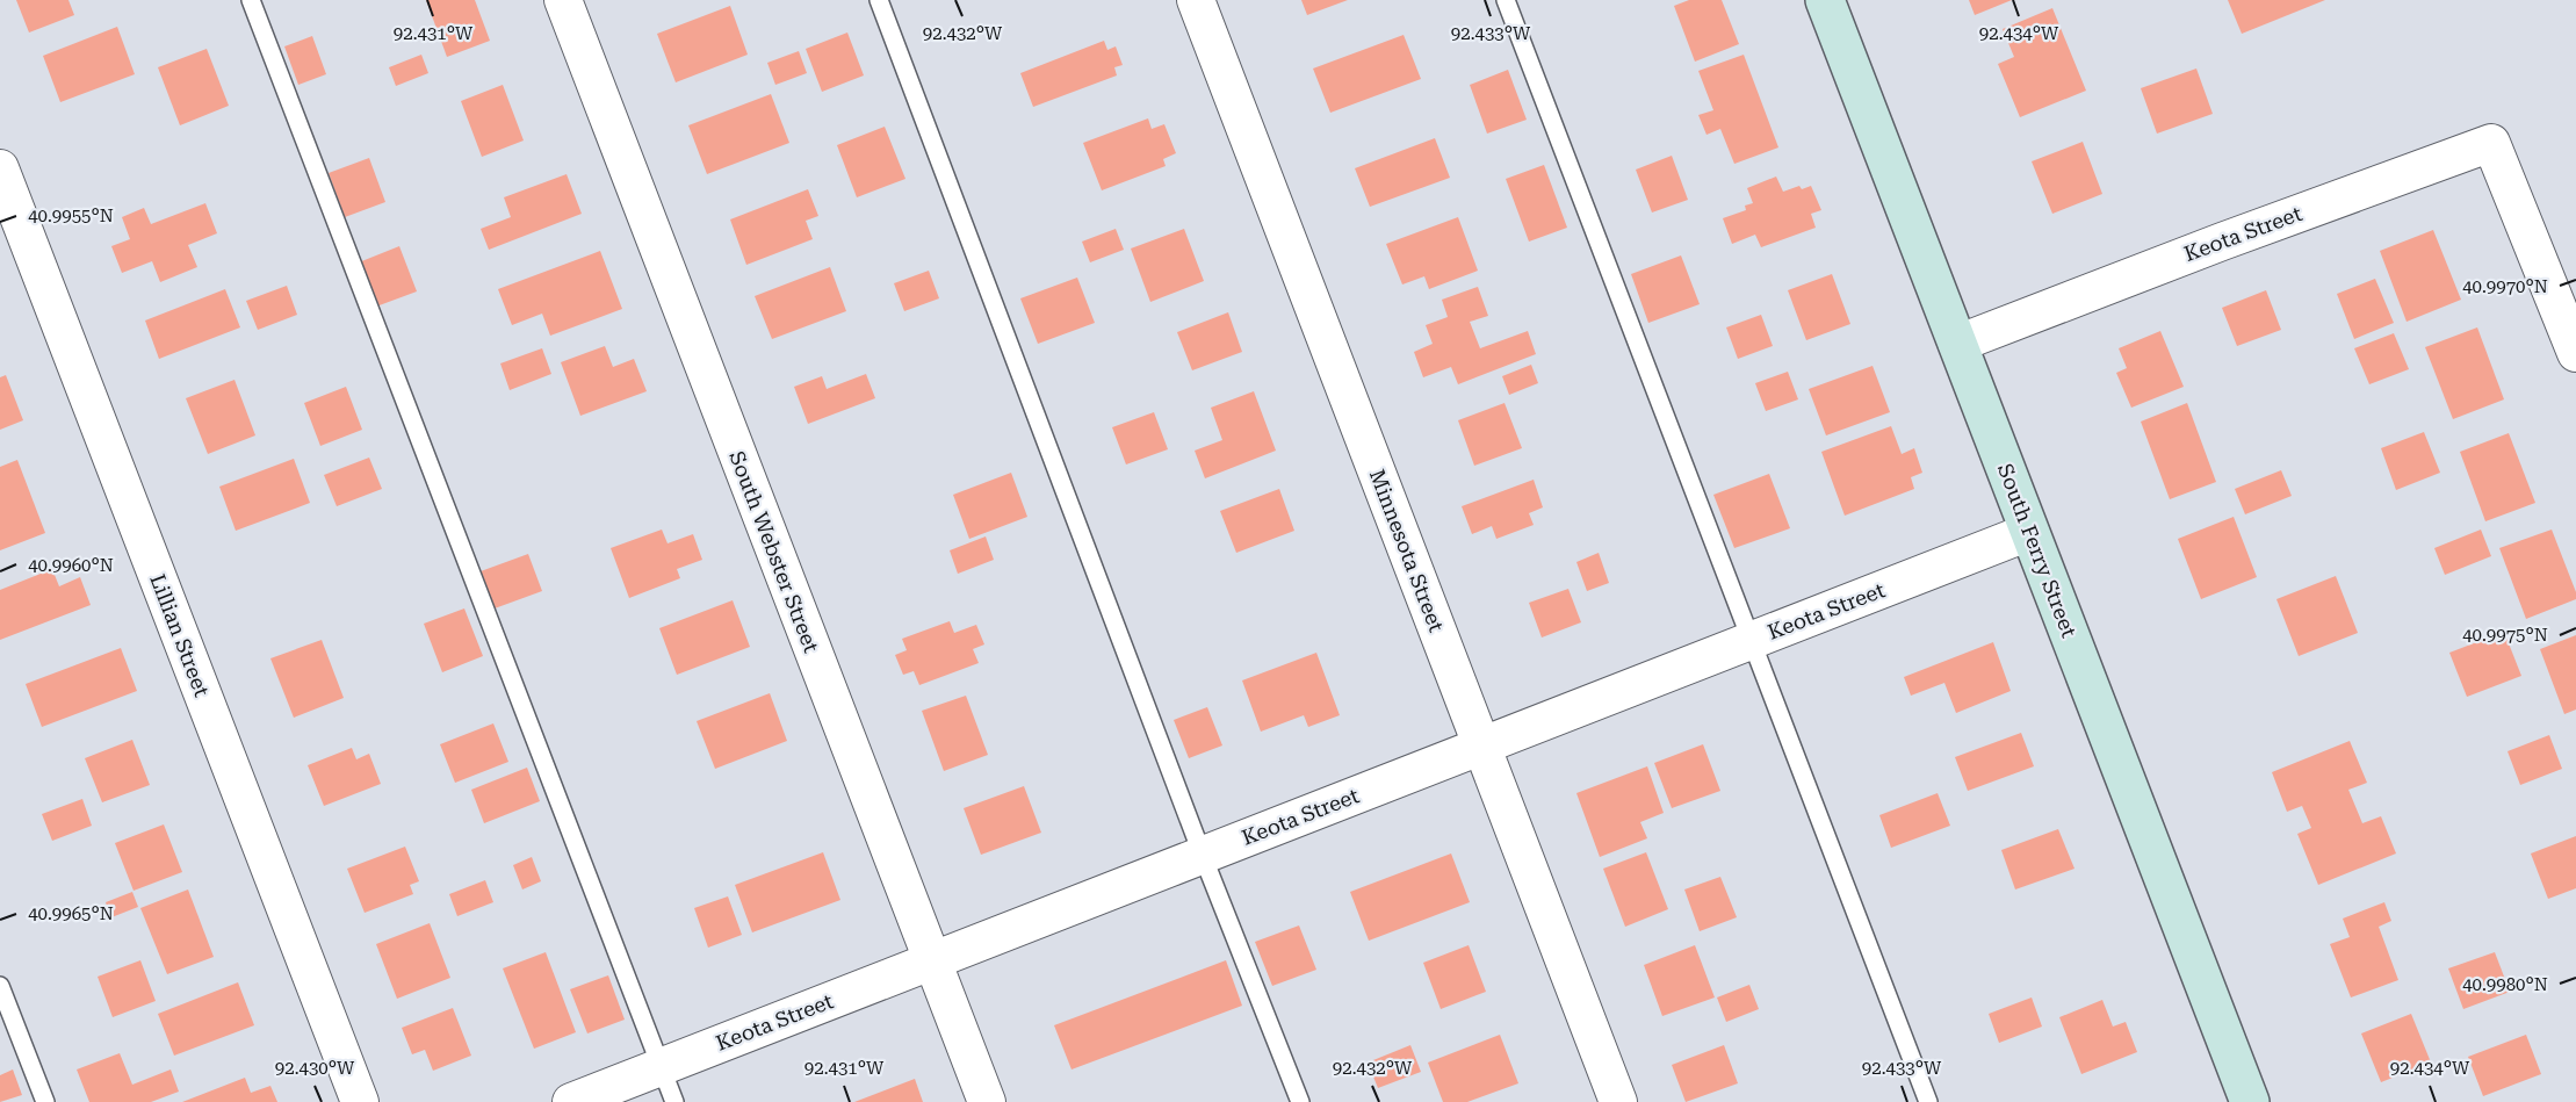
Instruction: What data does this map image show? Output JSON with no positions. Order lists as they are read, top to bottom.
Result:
{
  "streets": {
    "street": [
      "Keota Street",
      "Minnesota Street",
      "South Ferry Street",
      "South Webster Street",
      "Lillian Street"
    ]
  },
  "crossings": [
    ["Keota Street", "Minnesota Street"],
    ["Keota Street", "South Ferry Street"],
    ["Keota Street", "South Webster Street"]
  ],
  "coordinates": [
    "92.431°W",
    "92.432°W",
    "92.433°W",
    "92.434°W",
    "40.9955°N",
    "40.9970°N",
    "40.9960°N",
    "40.9975°N",
    "40.9965°N",
    "40.9980°N",
    "92.430°W"
  ]
}
